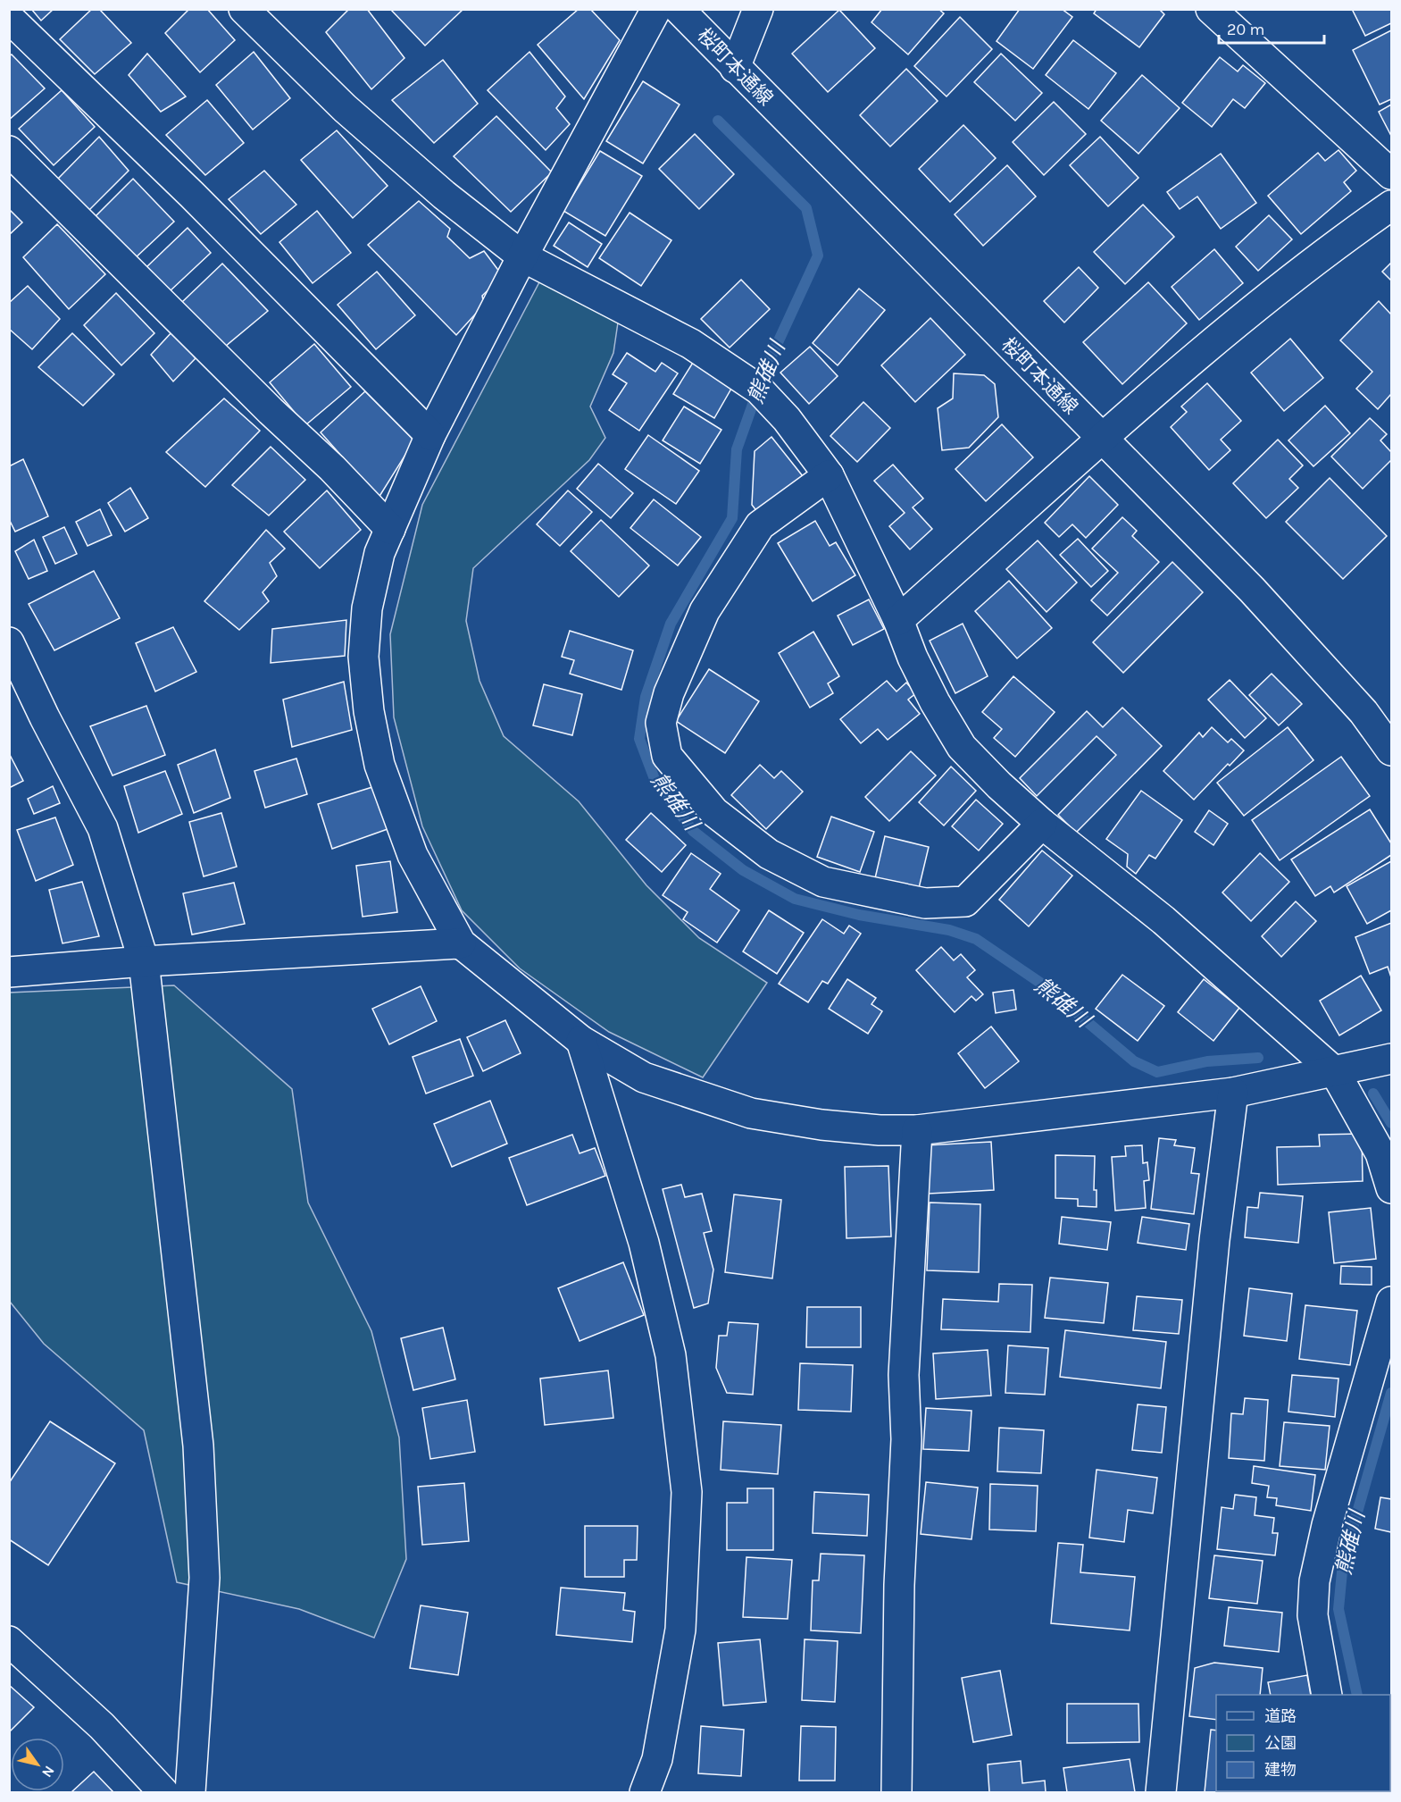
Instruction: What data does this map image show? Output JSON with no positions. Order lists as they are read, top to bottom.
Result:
{
  "streets": {
    "street": ["桜町本通線"]
  },
  "water": ["熊碓川"],
  "legend": ["道路", "公園", "建物"],
  "scale_bar": "20 m",
  "north": "bottom right"
}
